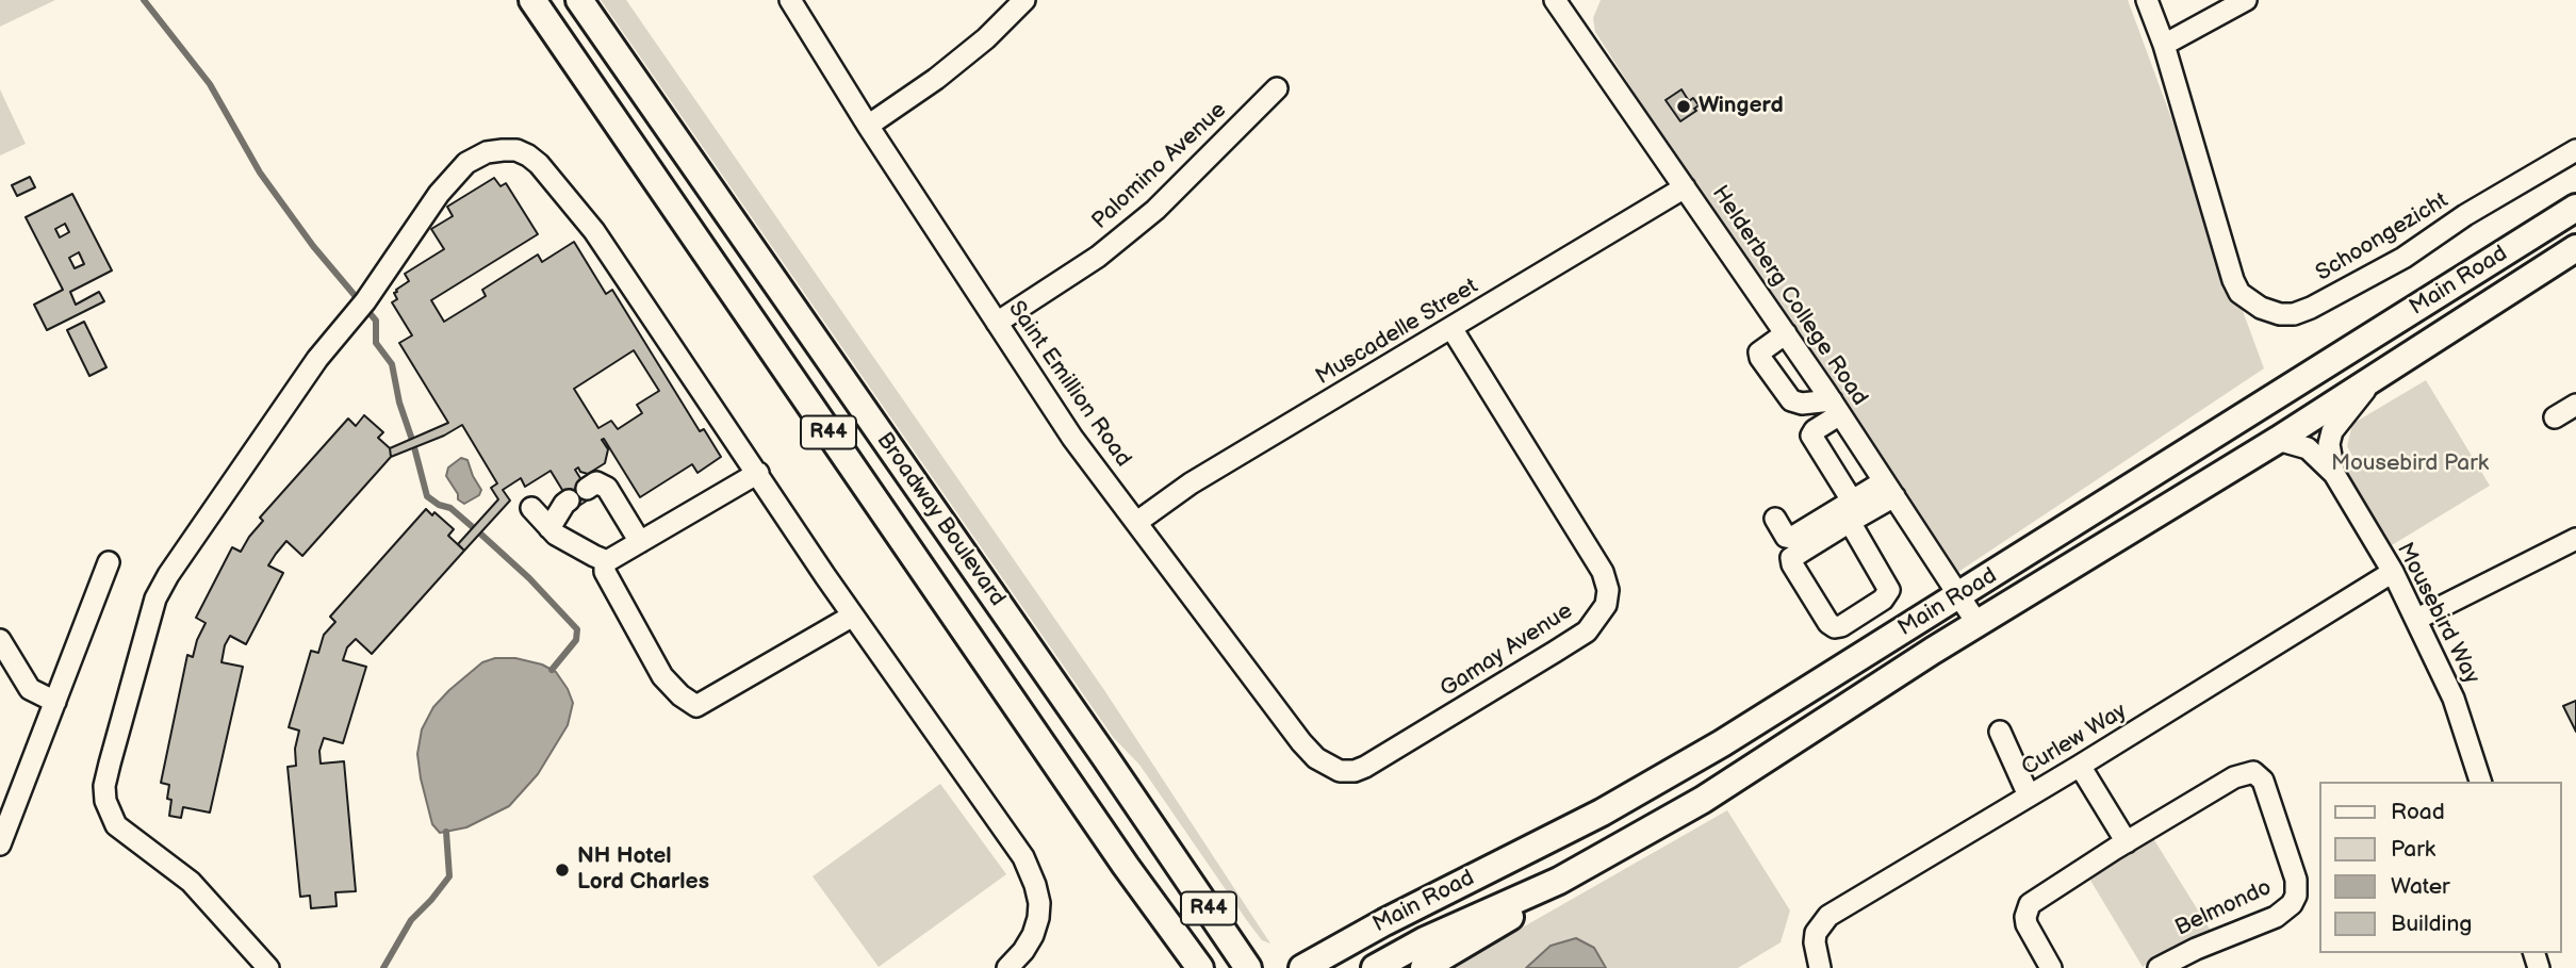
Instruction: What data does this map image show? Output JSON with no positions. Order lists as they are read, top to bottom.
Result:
{
  "streets": {
    "main road": ["Main Road", "R44", "Broadway Boulevard"],
    "street": [
      "Palomino Avenue",
      "Schoongezicht",
      "Helderberg College Road",
      "Muscadelle Street",
      "Saint Emillion Road",
      "Mousebird Way",
      "Gamay Avenue",
      "Curlew Way",
      "Belmondo"
    ]
  },
  "crossings": [
    ["Palomino Avenue", "Saint Emillion Road"],
    ["Main Road", "Helderberg College Road"],
    ["Main Road", "Mousebird Way"],
    ["Helderberg College Road", "Muscadelle Street"],
    ["Muscadelle Street", "Saint Emillion Road"],
    ["Muscadelle Street", "Gamay Avenue"],
    ["Saint Emillion Road", "Gamay Avenue"],
    ["Mousebird Way", "Curlew Way"]
  ],
  "parks": ["Mousebird Park"],
  "places": ["Wingerd", "NH Hotel Lord Charles"],
  "legend": [
    "Road",
    "Park",
    "Water",
    "Building"
  ]
}
